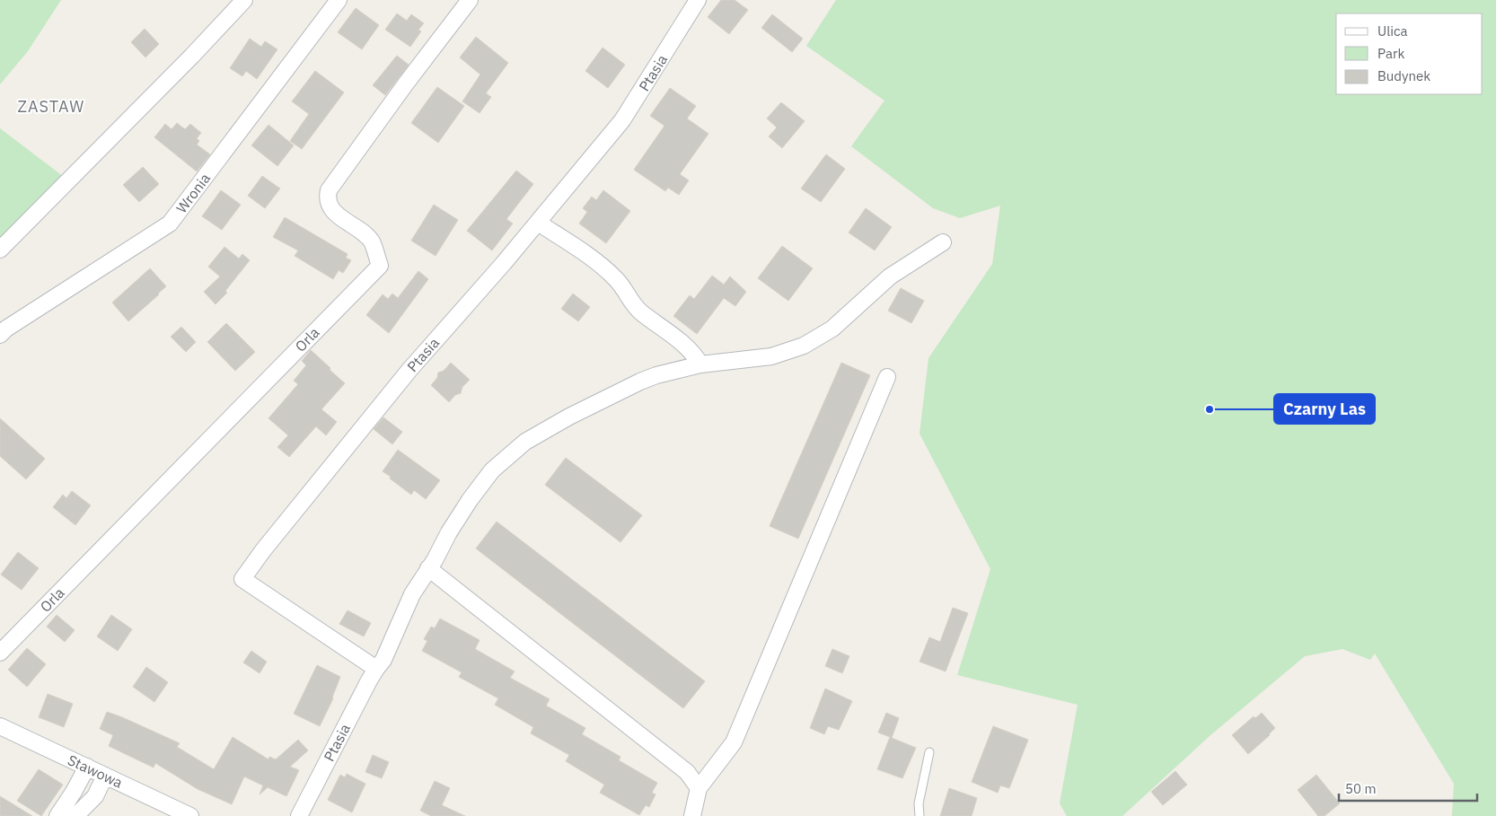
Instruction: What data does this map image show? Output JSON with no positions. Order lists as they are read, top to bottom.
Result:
{
  "streets": {
    "street": [
      "Ptasia",
      "Wronia",
      "Orla",
      "Stawowa"
    ]
  },
  "districts": ["ZASTAW"],
  "places": ["Czarny Las"],
  "legend": ["Ulica", "Park", "Budynek"],
  "scale_bar": "50 m"
}
